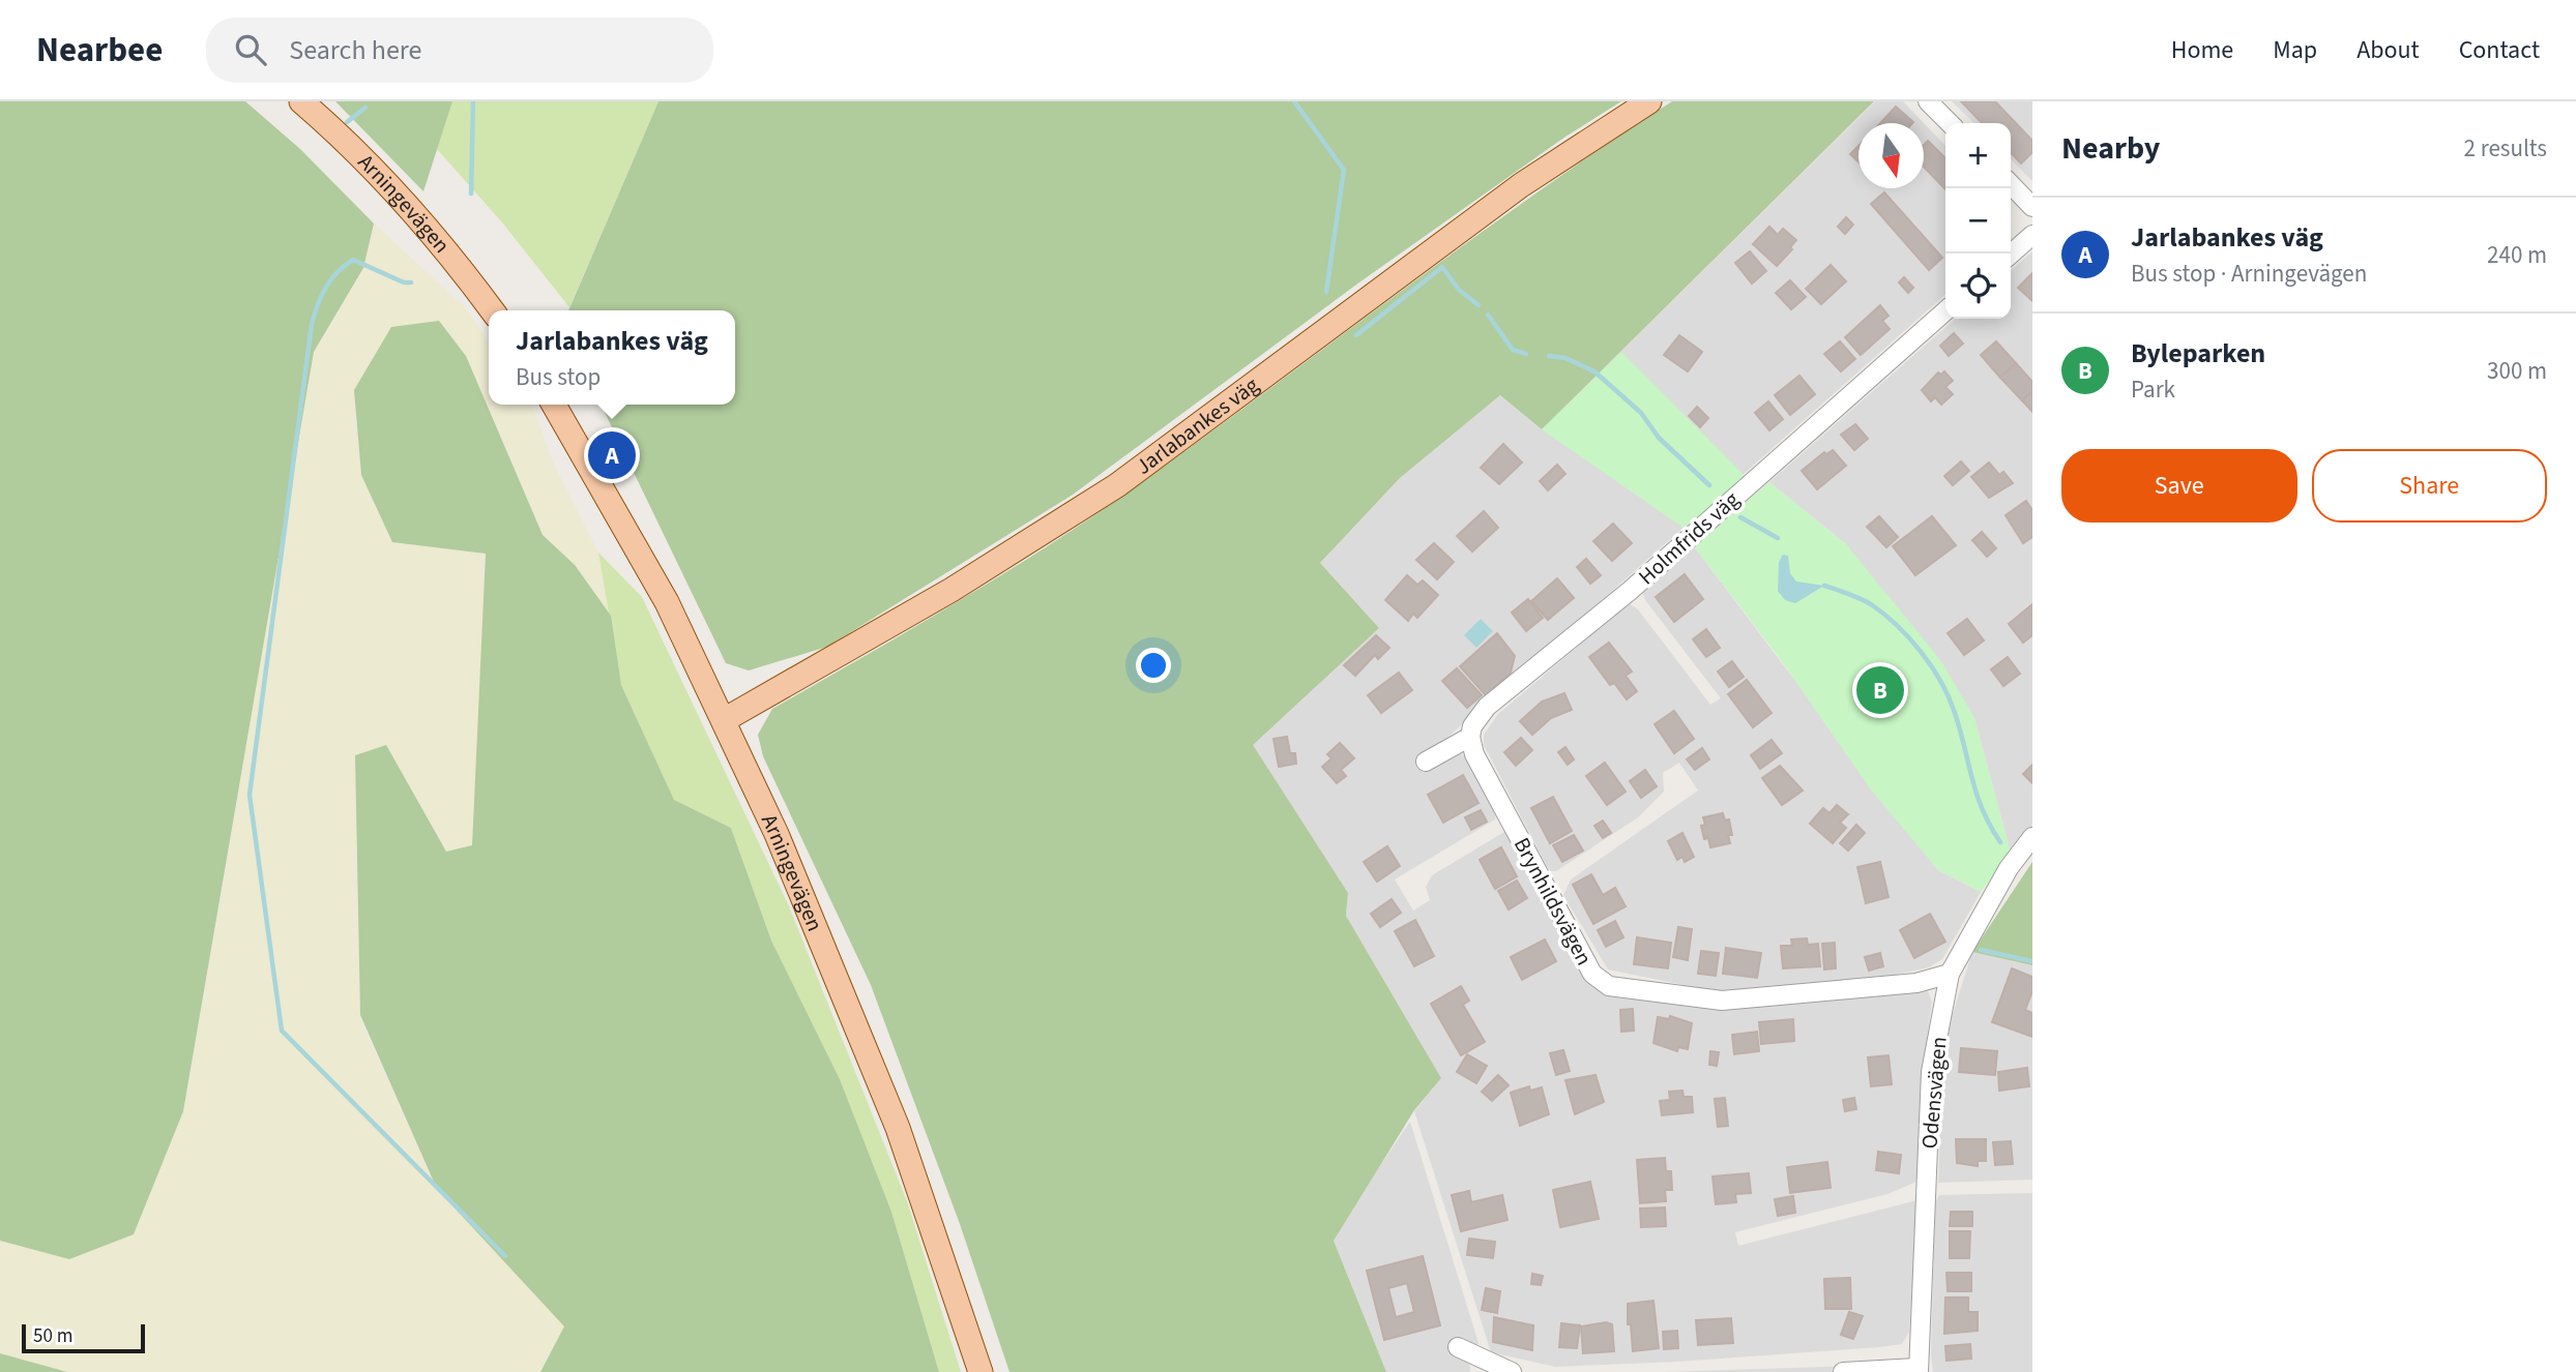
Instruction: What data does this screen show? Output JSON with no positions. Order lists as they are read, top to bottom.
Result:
{
  "streets": {
    "main road": ["Arningevägen", "Jarlabankes väg"],
    "street": ["Holmfrids väg", "Brynhildsvägen", "Odensvägen"]
  },
  "crossings": [
    ["Arningevägen", "Jarlabankes väg"],
    ["Holmfrids väg", "Brynhildsvägen"],
    ["Brynhildsvägen", "Odensvägen"]
  ],
  "scale_bar": "50 m",
  "north": "bottom",
  "page": {
    "header": "Nearbee",
    "search": "Search here",
    "nav": [
      "Home",
      "Map",
      "About",
      "Contact"
    ],
    "heading": ["Nearby", "2 results"],
    "map_buttons": ["+", "−"],
    "list": [
      {
        "mark": "A",
        "name": "Jarlabankes väg",
        "note": "Bus stop · Arningevägen",
        "value": "240 m"
      },
      {
        "mark": "B",
        "name": "Byleparken",
        "note": "Park",
        "value": "300 m"
      }
    ],
    "popup": ["Jarlabankes väg", "Bus stop"],
    "pins": ["A", "B"],
    "buttons": ["Save", "Share"],
    "scale": "50 m"
  }
}
